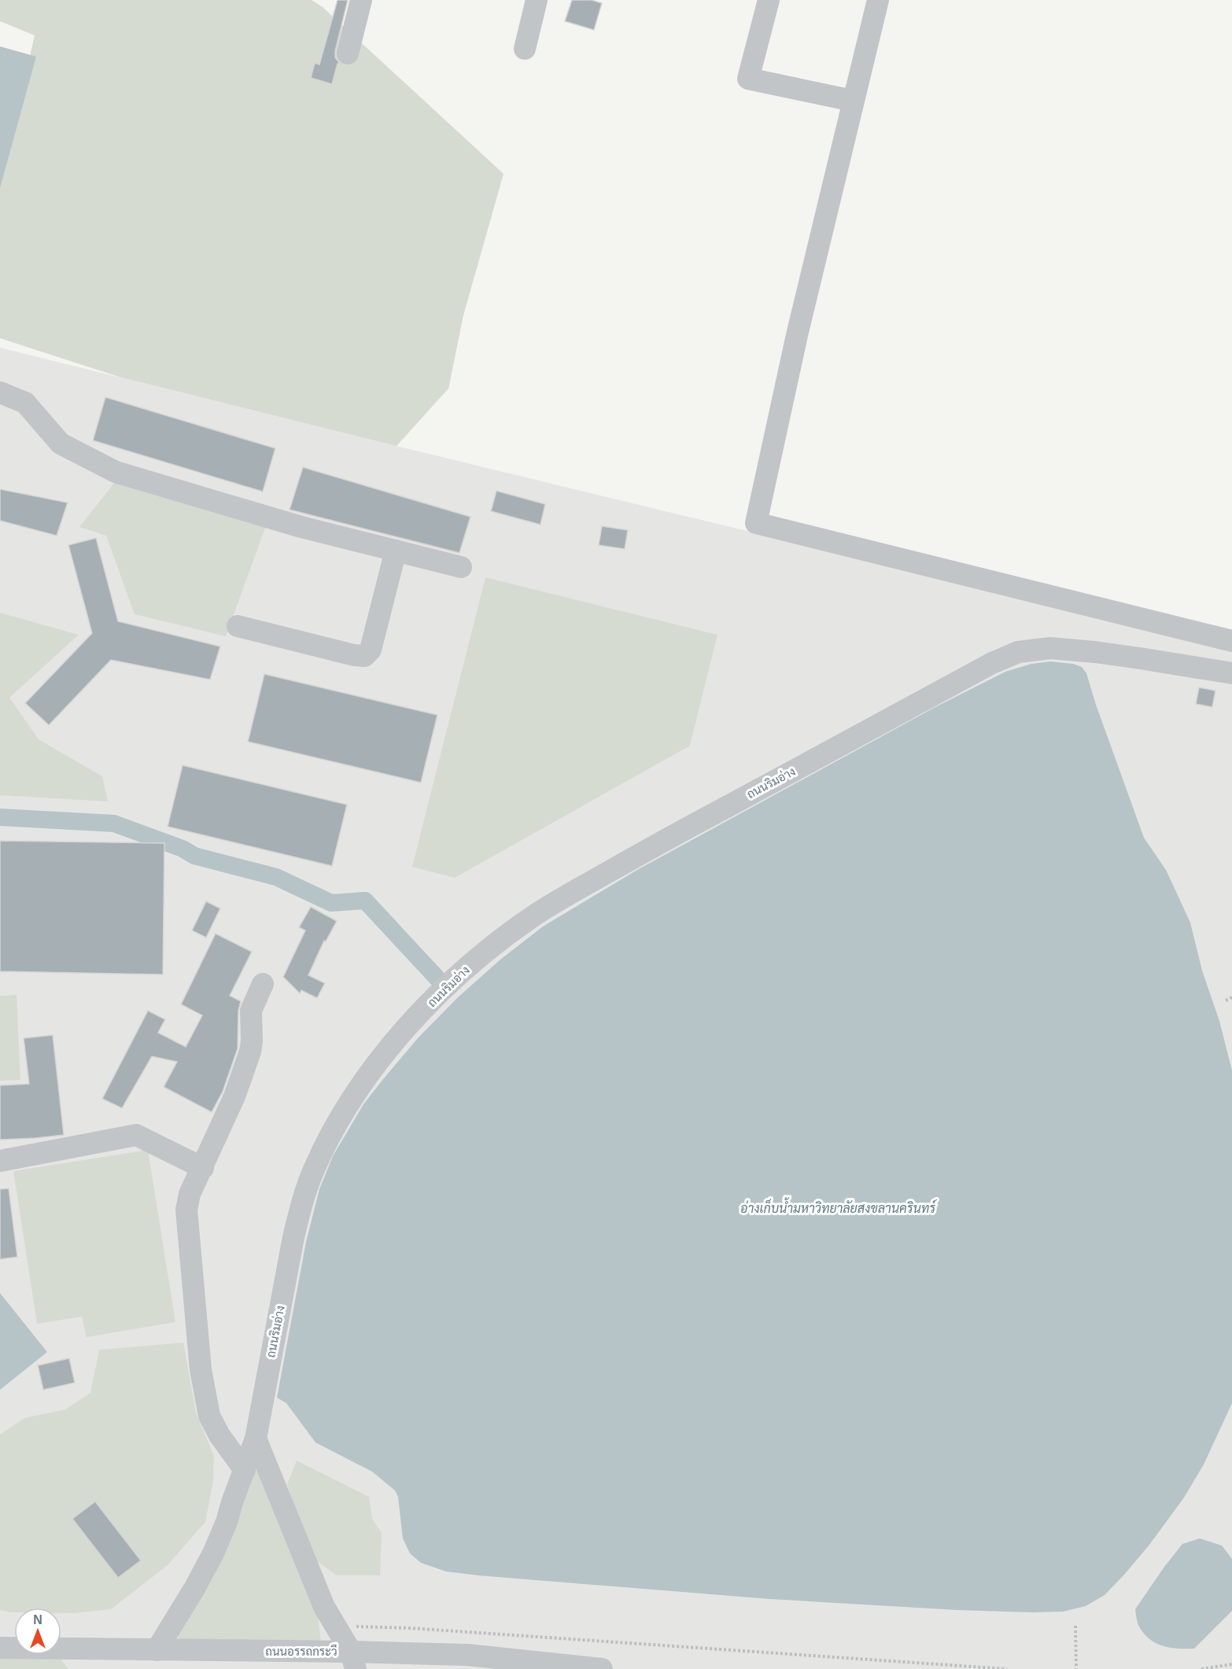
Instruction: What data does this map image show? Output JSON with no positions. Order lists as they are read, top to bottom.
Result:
{
  "streets": {
    "street": ["ถนนริมอ่าง", "ถนนอรรถกระวี"]
  },
  "crossings": [
    ["ถนนริมอ่าง", "ถนนอรรถกระวี"]
  ],
  "water": ["อ่างเก็บน้ำมหาวิทยาลัยสงขลานครินทร์"],
  "north": "top"
}
